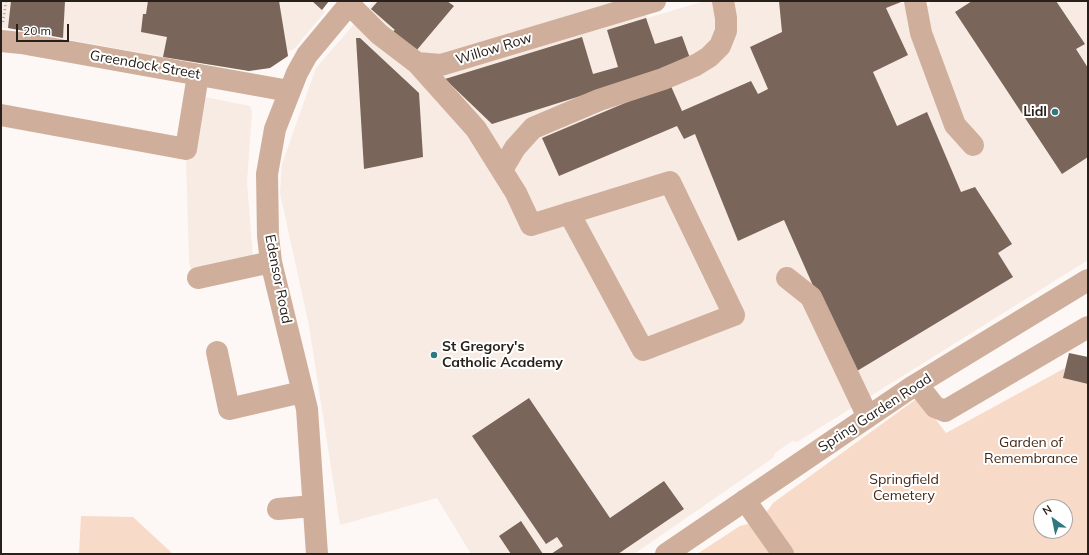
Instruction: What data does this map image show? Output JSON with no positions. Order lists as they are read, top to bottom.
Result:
{
  "streets": {
    "street": [
      "Willow Row",
      "Greendock Street",
      "Edensor Road",
      "Spring Garden Road"
    ]
  },
  "crossings": [
    ["Greendock Street", "Edensor Road"]
  ],
  "parks": ["Garden of Remembrance", "Springfield Cemetery"],
  "places": ["Lidl", "St Gregory's Catholic Academy"],
  "scale_bar": "20 m",
  "north": "top left"
}
